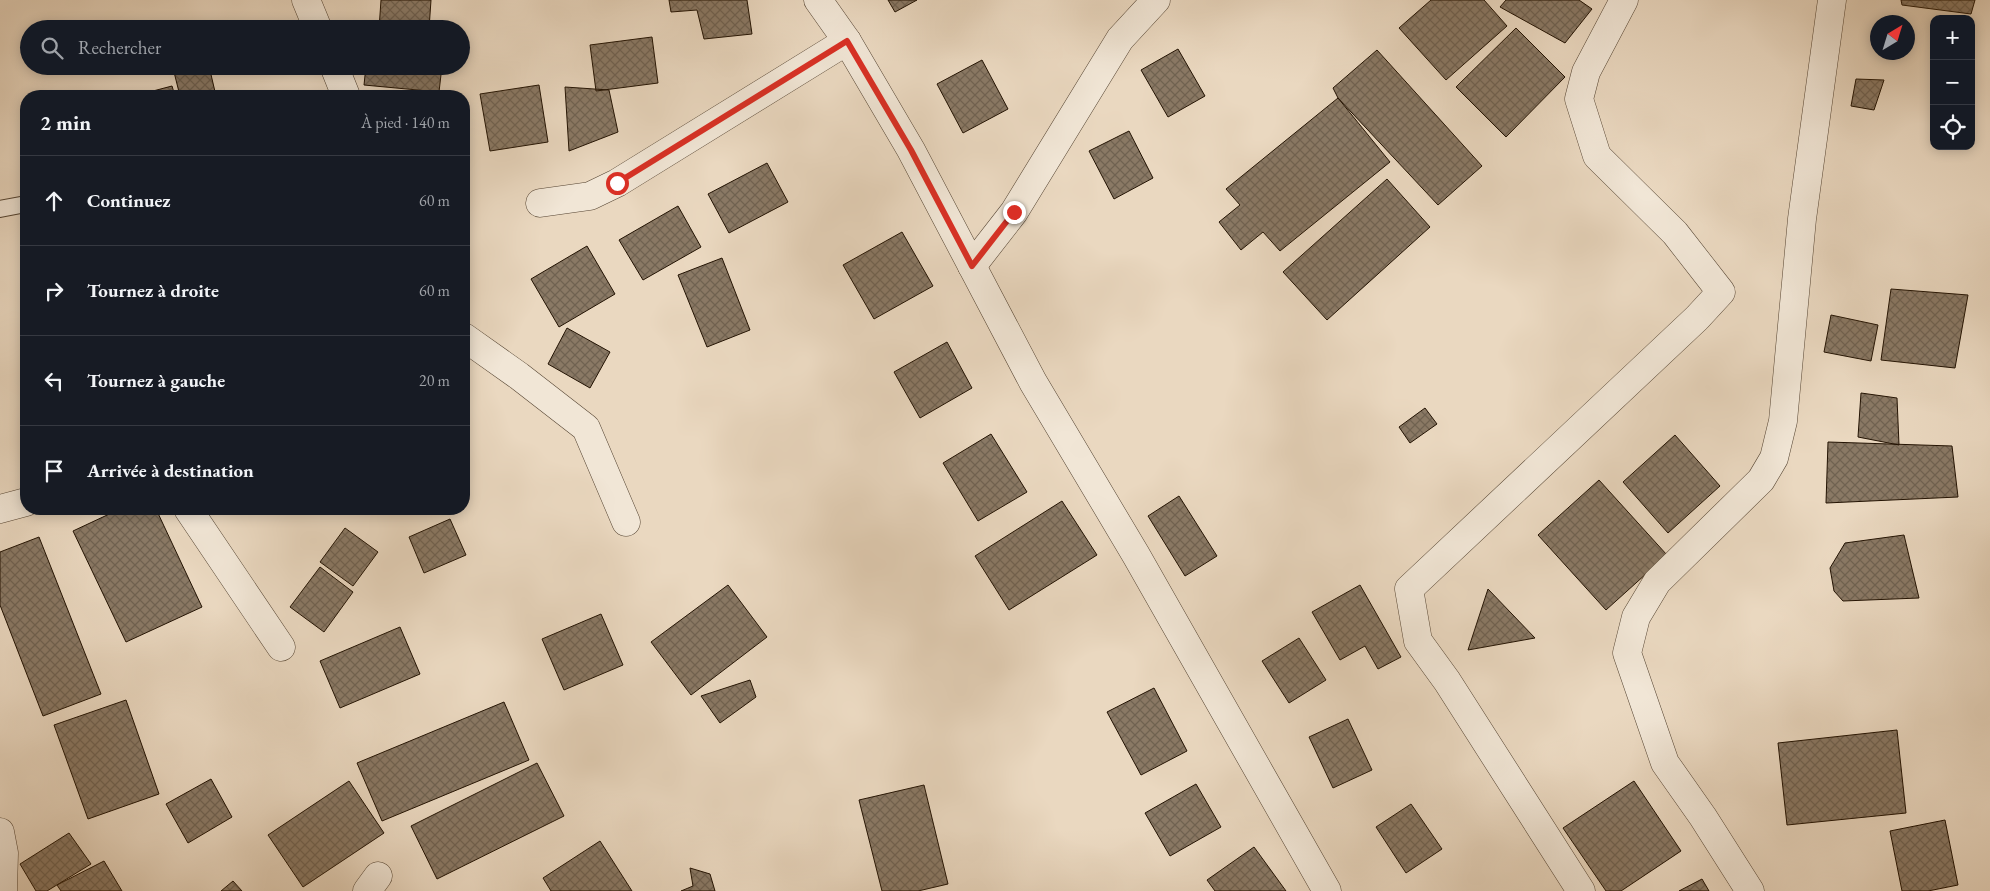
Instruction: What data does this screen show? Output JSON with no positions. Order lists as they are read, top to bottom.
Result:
{
  "north": "top right",
  "page": {
    "map_buttons": ["+", "−"],
    "search": "Rechercher",
    "heading": ["2 min", "À pied · 140 m"],
    "list": [
      ["Continuez", "60 m"],
      ["Tournez à droite", "60 m"],
      ["Tournez à gauche", "20 m"],
      "Arrivée à destination"
    ]
  }
}
